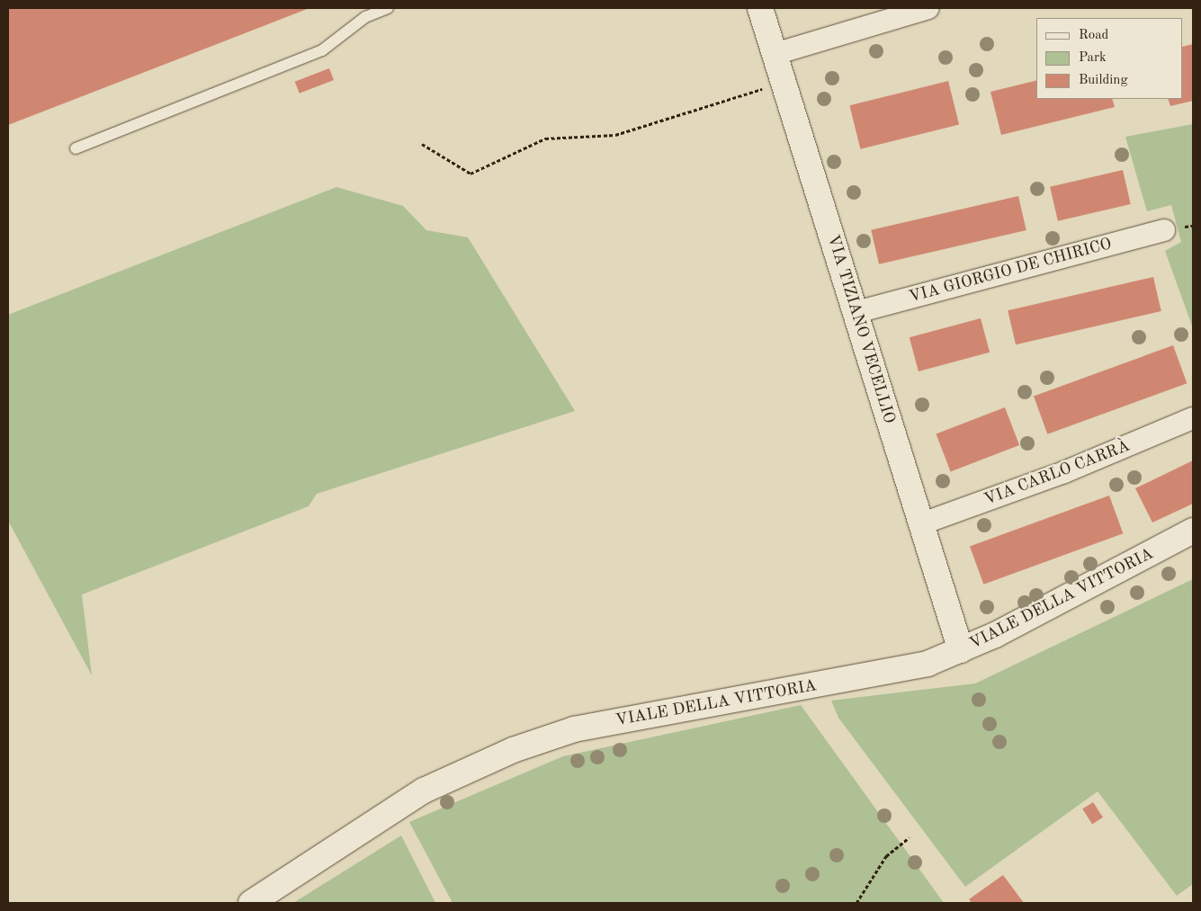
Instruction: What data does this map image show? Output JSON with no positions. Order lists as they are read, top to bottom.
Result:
{
  "streets": {
    "street": [
      "VIA GIORGIO DE CHIRICO",
      "VIA TIZIANO VECELLIO",
      "VIA CARLO CARRÀ",
      "VIALE DELLA VITTORIA"
    ]
  },
  "crossings": [
    ["VIA GIORGIO DE CHIRICO", "VIA TIZIANO VECELLIO"],
    ["VIA TIZIANO VECELLIO", "VIA CARLO CARRÀ"],
    ["VIA TIZIANO VECELLIO", "VIALE DELLA VITTORIA"]
  ],
  "legend": ["Road", "Park", "Building"]
}
